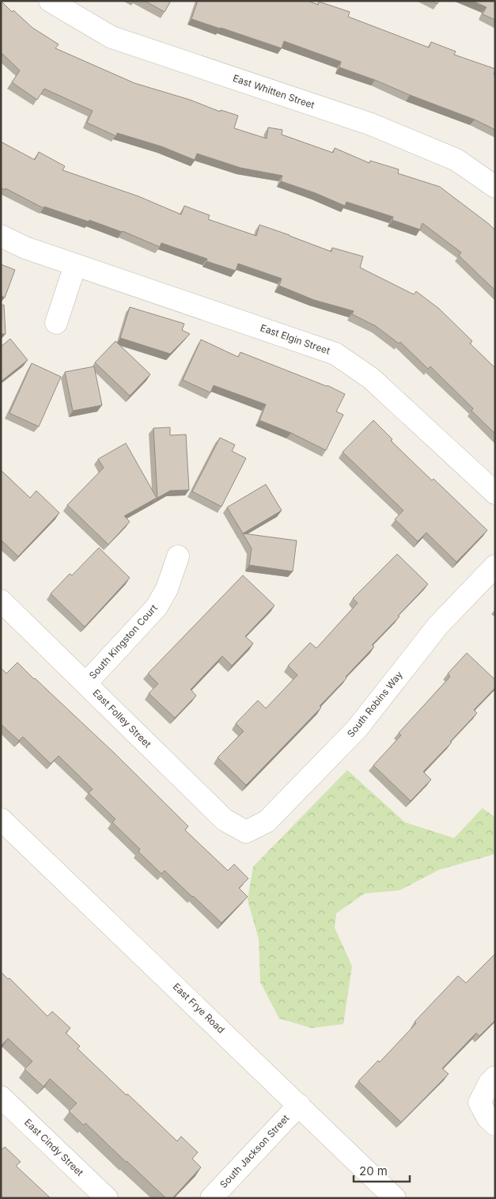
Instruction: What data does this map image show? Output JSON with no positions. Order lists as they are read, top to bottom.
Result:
{
  "streets": {
    "street": [
      "East Whitten Street",
      "East Elgin Street",
      "South Kingston Court",
      "South Robins Way",
      "East Folley Street",
      "East Frye Road",
      "East Cindy Street",
      "South Jackson Street"
    ]
  },
  "crossings": [
    ["South Kingston Court", "East Folley Street"],
    ["South Robins Way", "East Folley Street"],
    ["East Frye Road", "South Jackson Street"]
  ],
  "scale_bar": "20 m"
}
